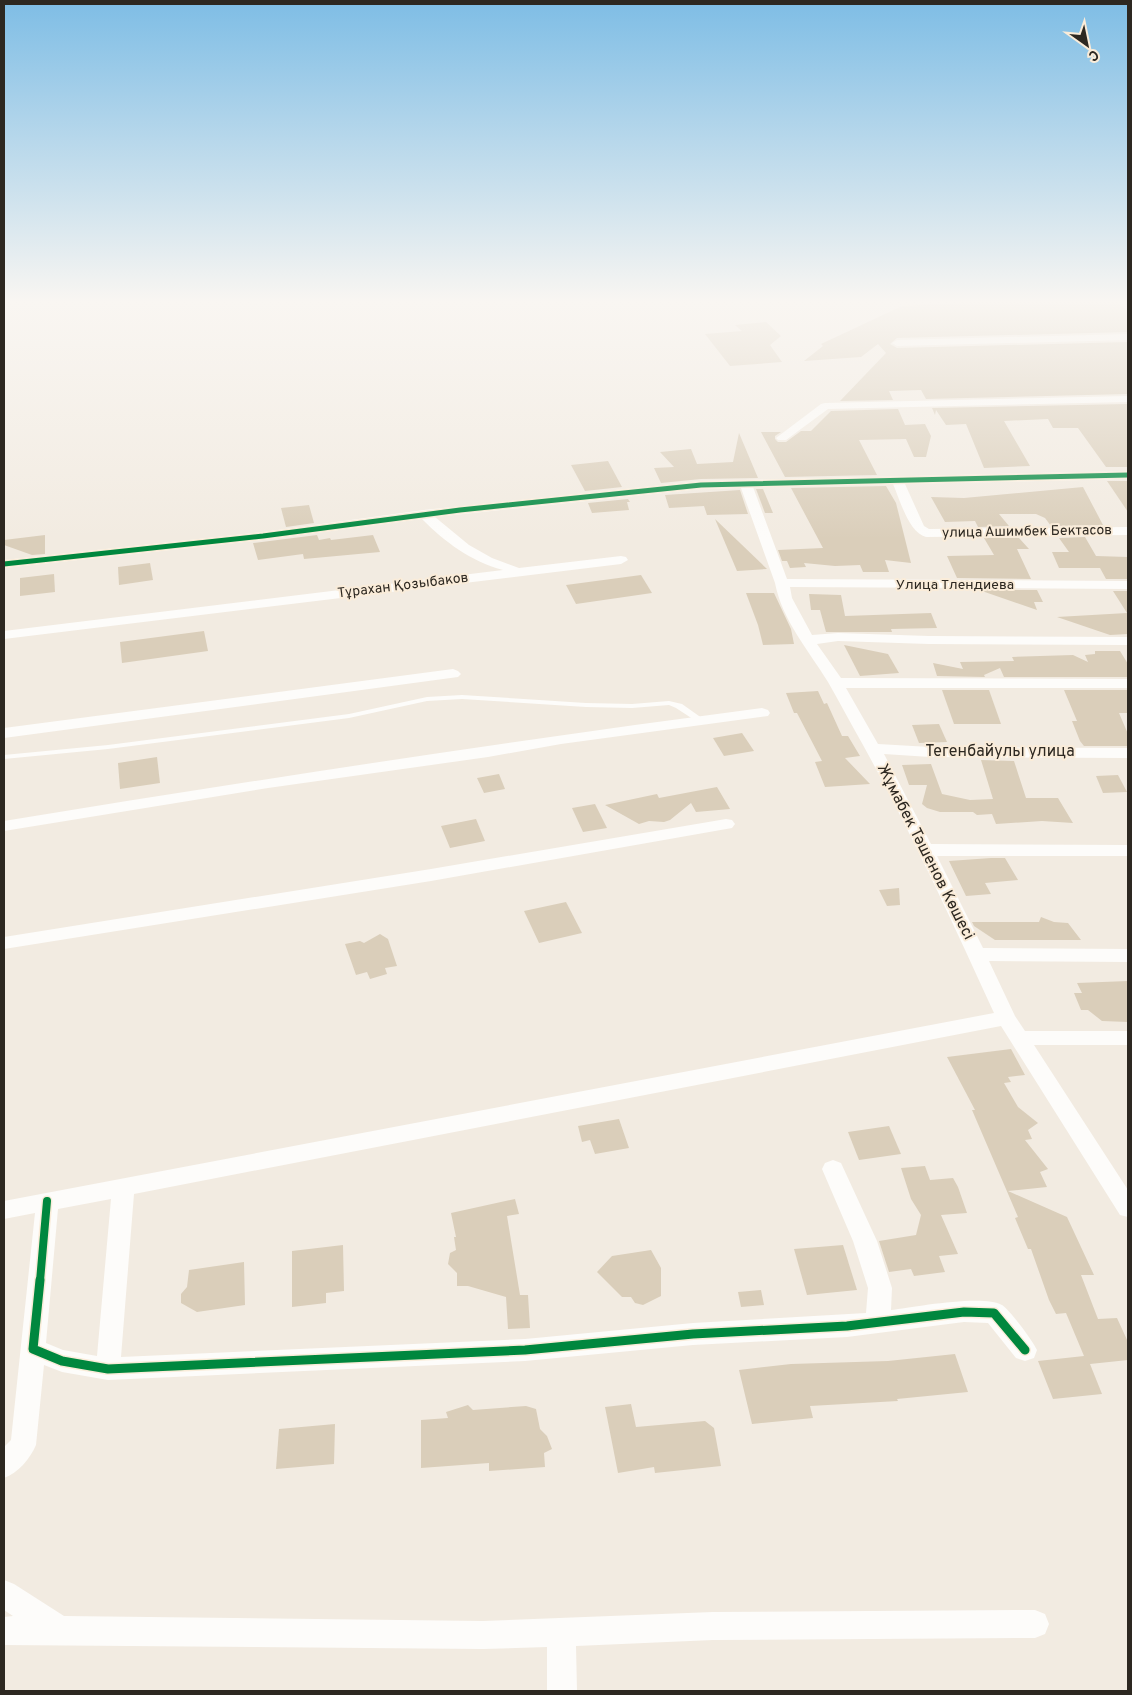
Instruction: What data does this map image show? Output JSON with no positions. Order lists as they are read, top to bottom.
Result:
{
  "streets": {
    "street": [
      "улица Ашимбек Бектасов",
      "Улица Тлендиева",
      "Тұрахан Қозыбаков",
      "Тегенбайулы улица",
      "Жұмабек Тәшенов Көшесі"
    ]
  },
  "crossings": [
    ["Улица Тлендиева", "Жұмабек Тәшенов Көшесі"],
    ["Тегенбайулы улица", "Жұмабек Тәшенов Көшесі"]
  ],
  "north": "bottom right"
}
